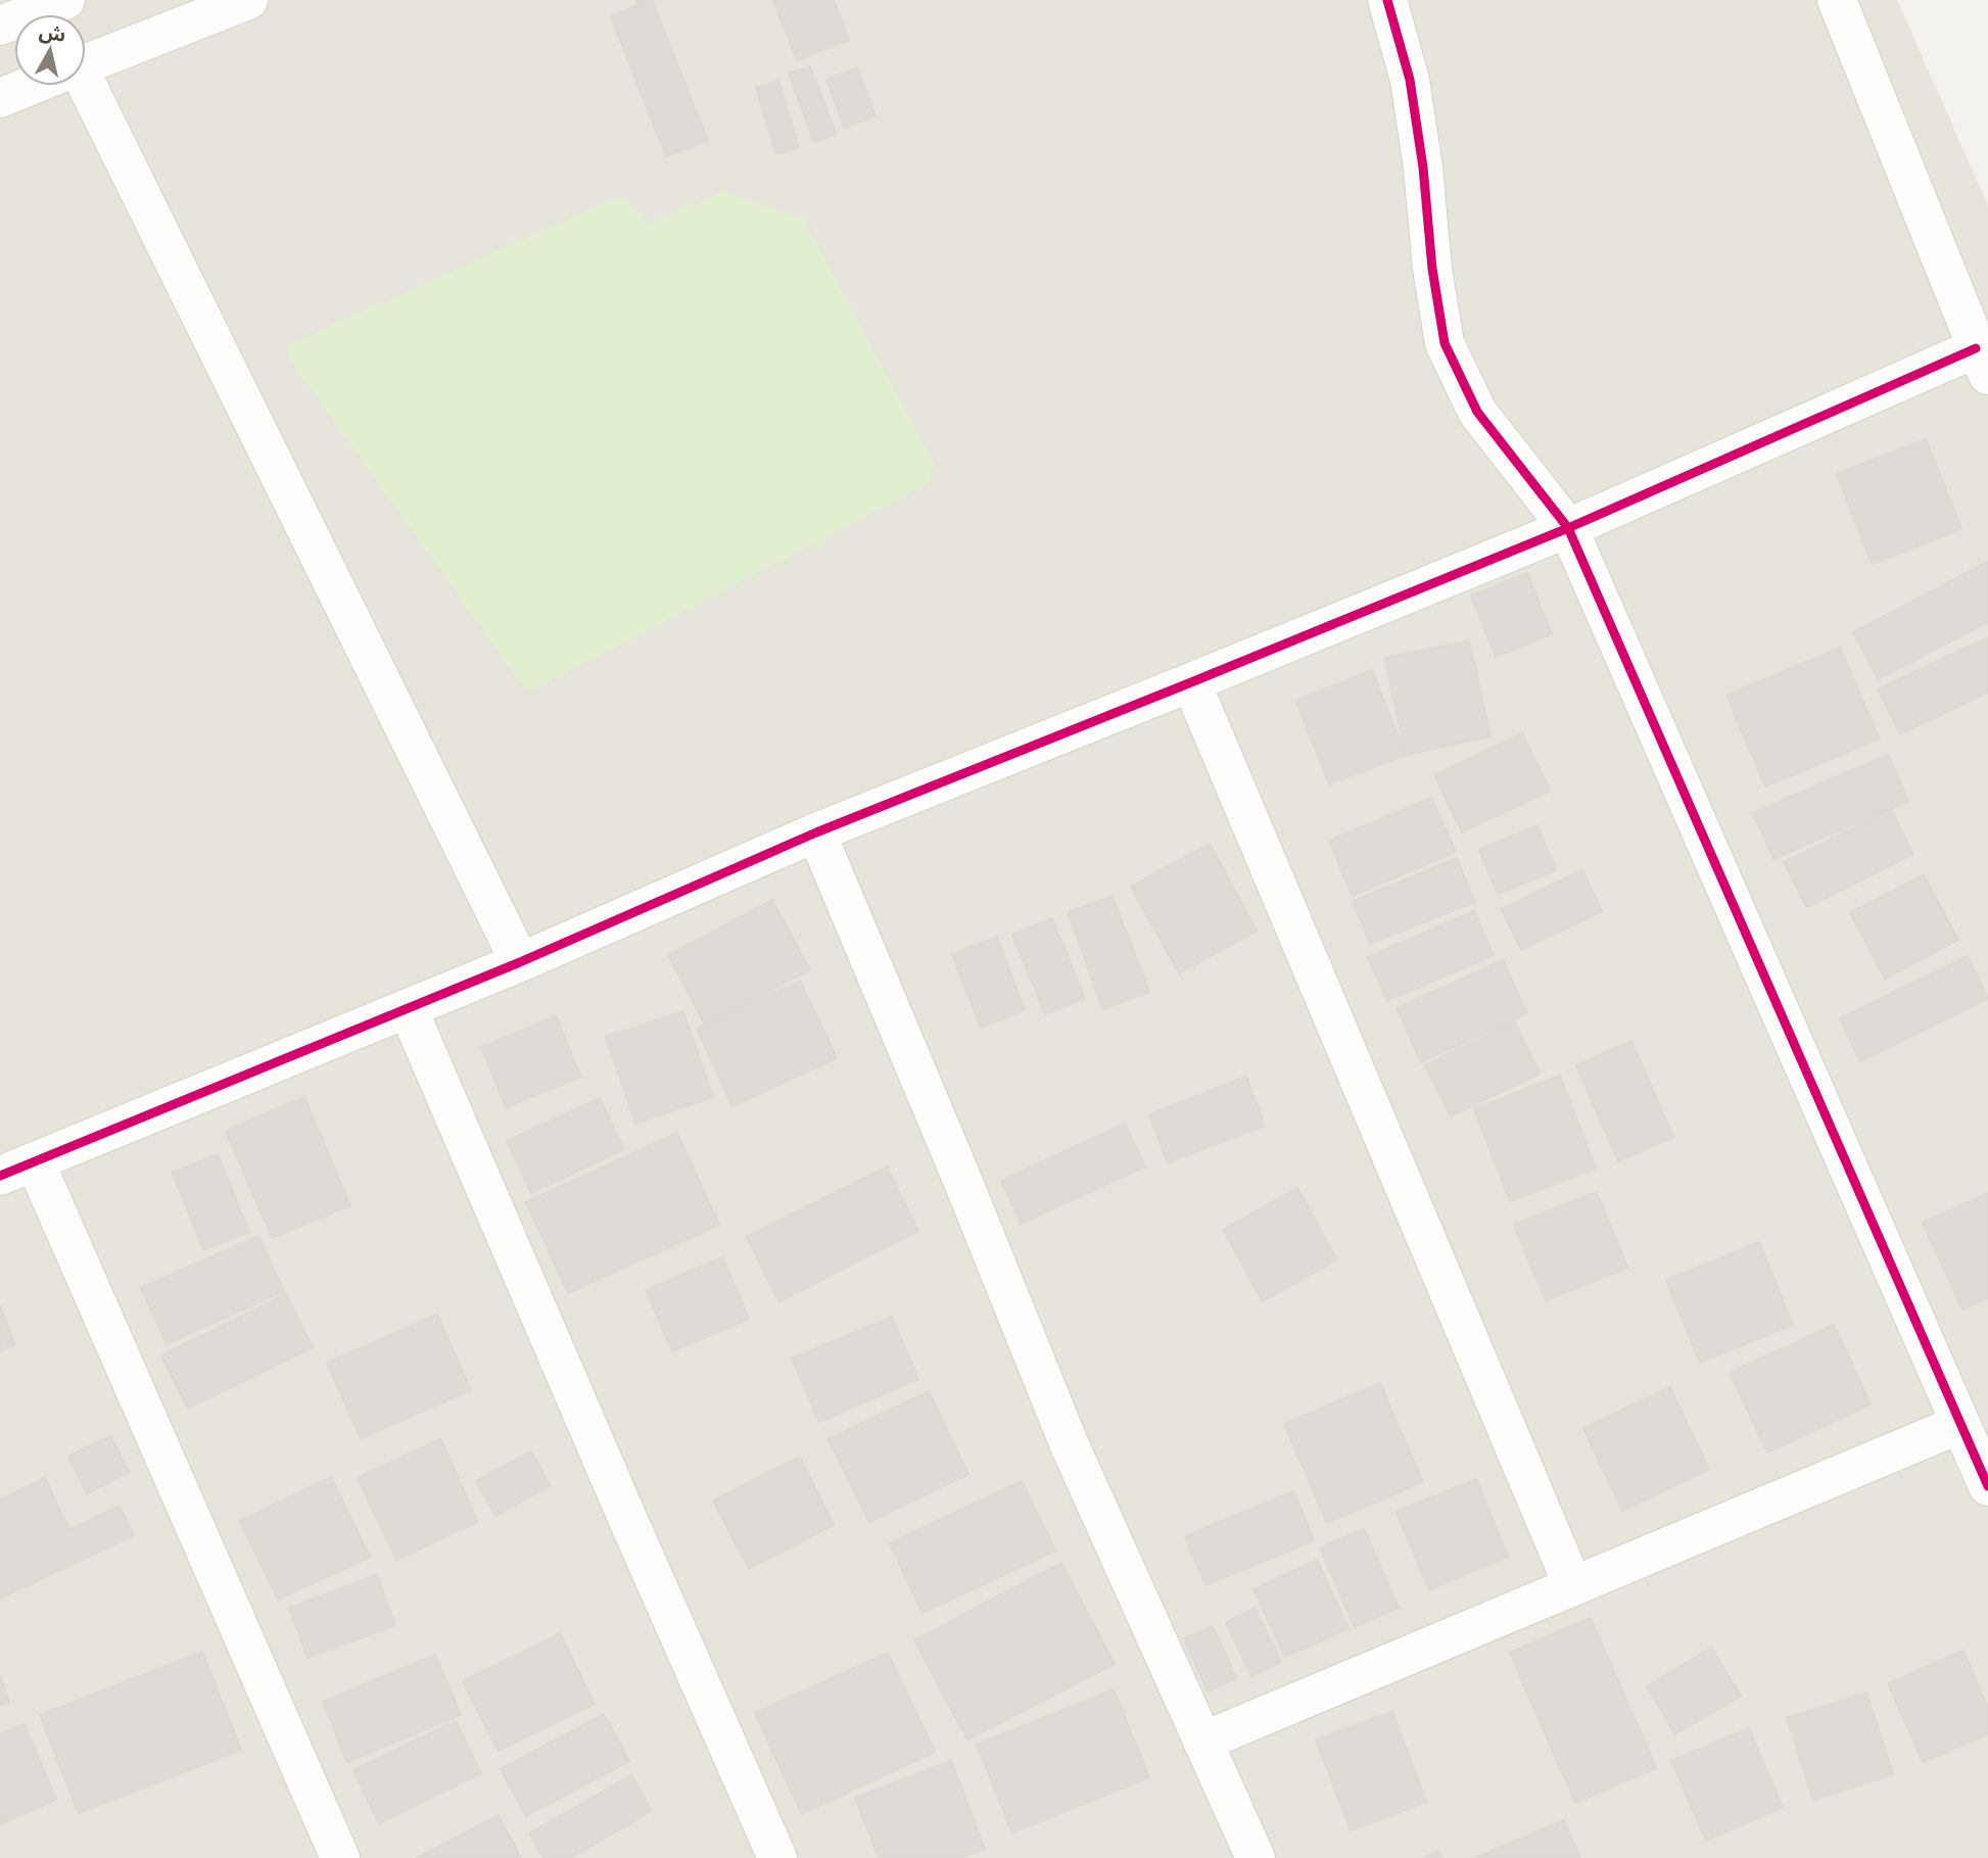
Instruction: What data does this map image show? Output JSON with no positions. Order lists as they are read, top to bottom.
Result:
{
  "north": "top"
}
